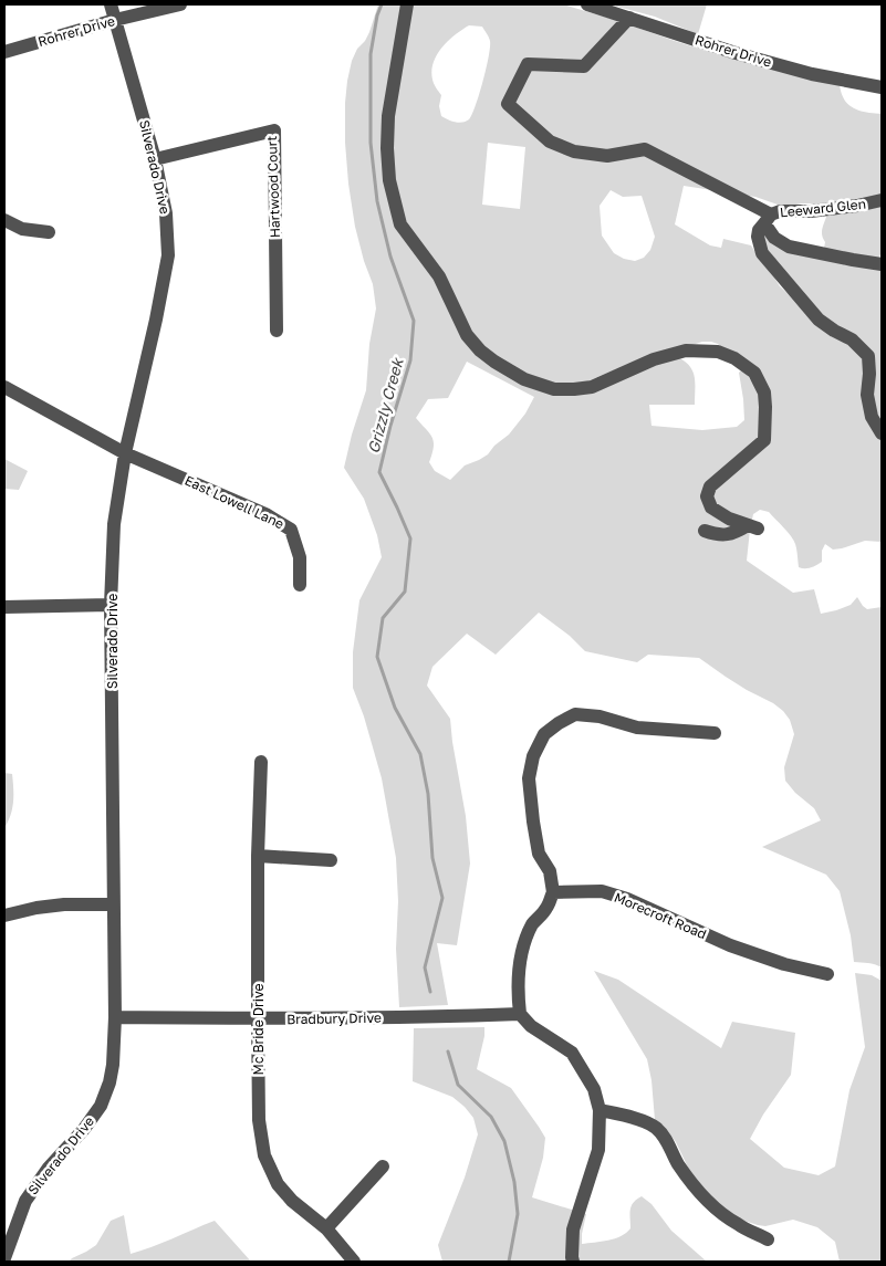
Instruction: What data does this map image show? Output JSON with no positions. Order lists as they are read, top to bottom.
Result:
{
  "streets": {
    "street": [
      "Rohrer Drive",
      "Silverado Drive",
      "Hartwood Court",
      "Leeward Glen",
      "East Lowell Lane",
      "Morecroft Road",
      "Bradbury Drive",
      "Mc Bride Drive"
    ]
  },
  "crossings": [
    ["Rohrer Drive", "Silverado Drive"],
    ["Silverado Drive", "Hartwood Court"],
    ["Silverado Drive", "East Lowell Lane"],
    ["Silverado Drive", "Bradbury Drive"],
    ["Bradbury Drive", "Mc Bride Drive"]
  ],
  "water": ["Grizzly Creek"]
}
